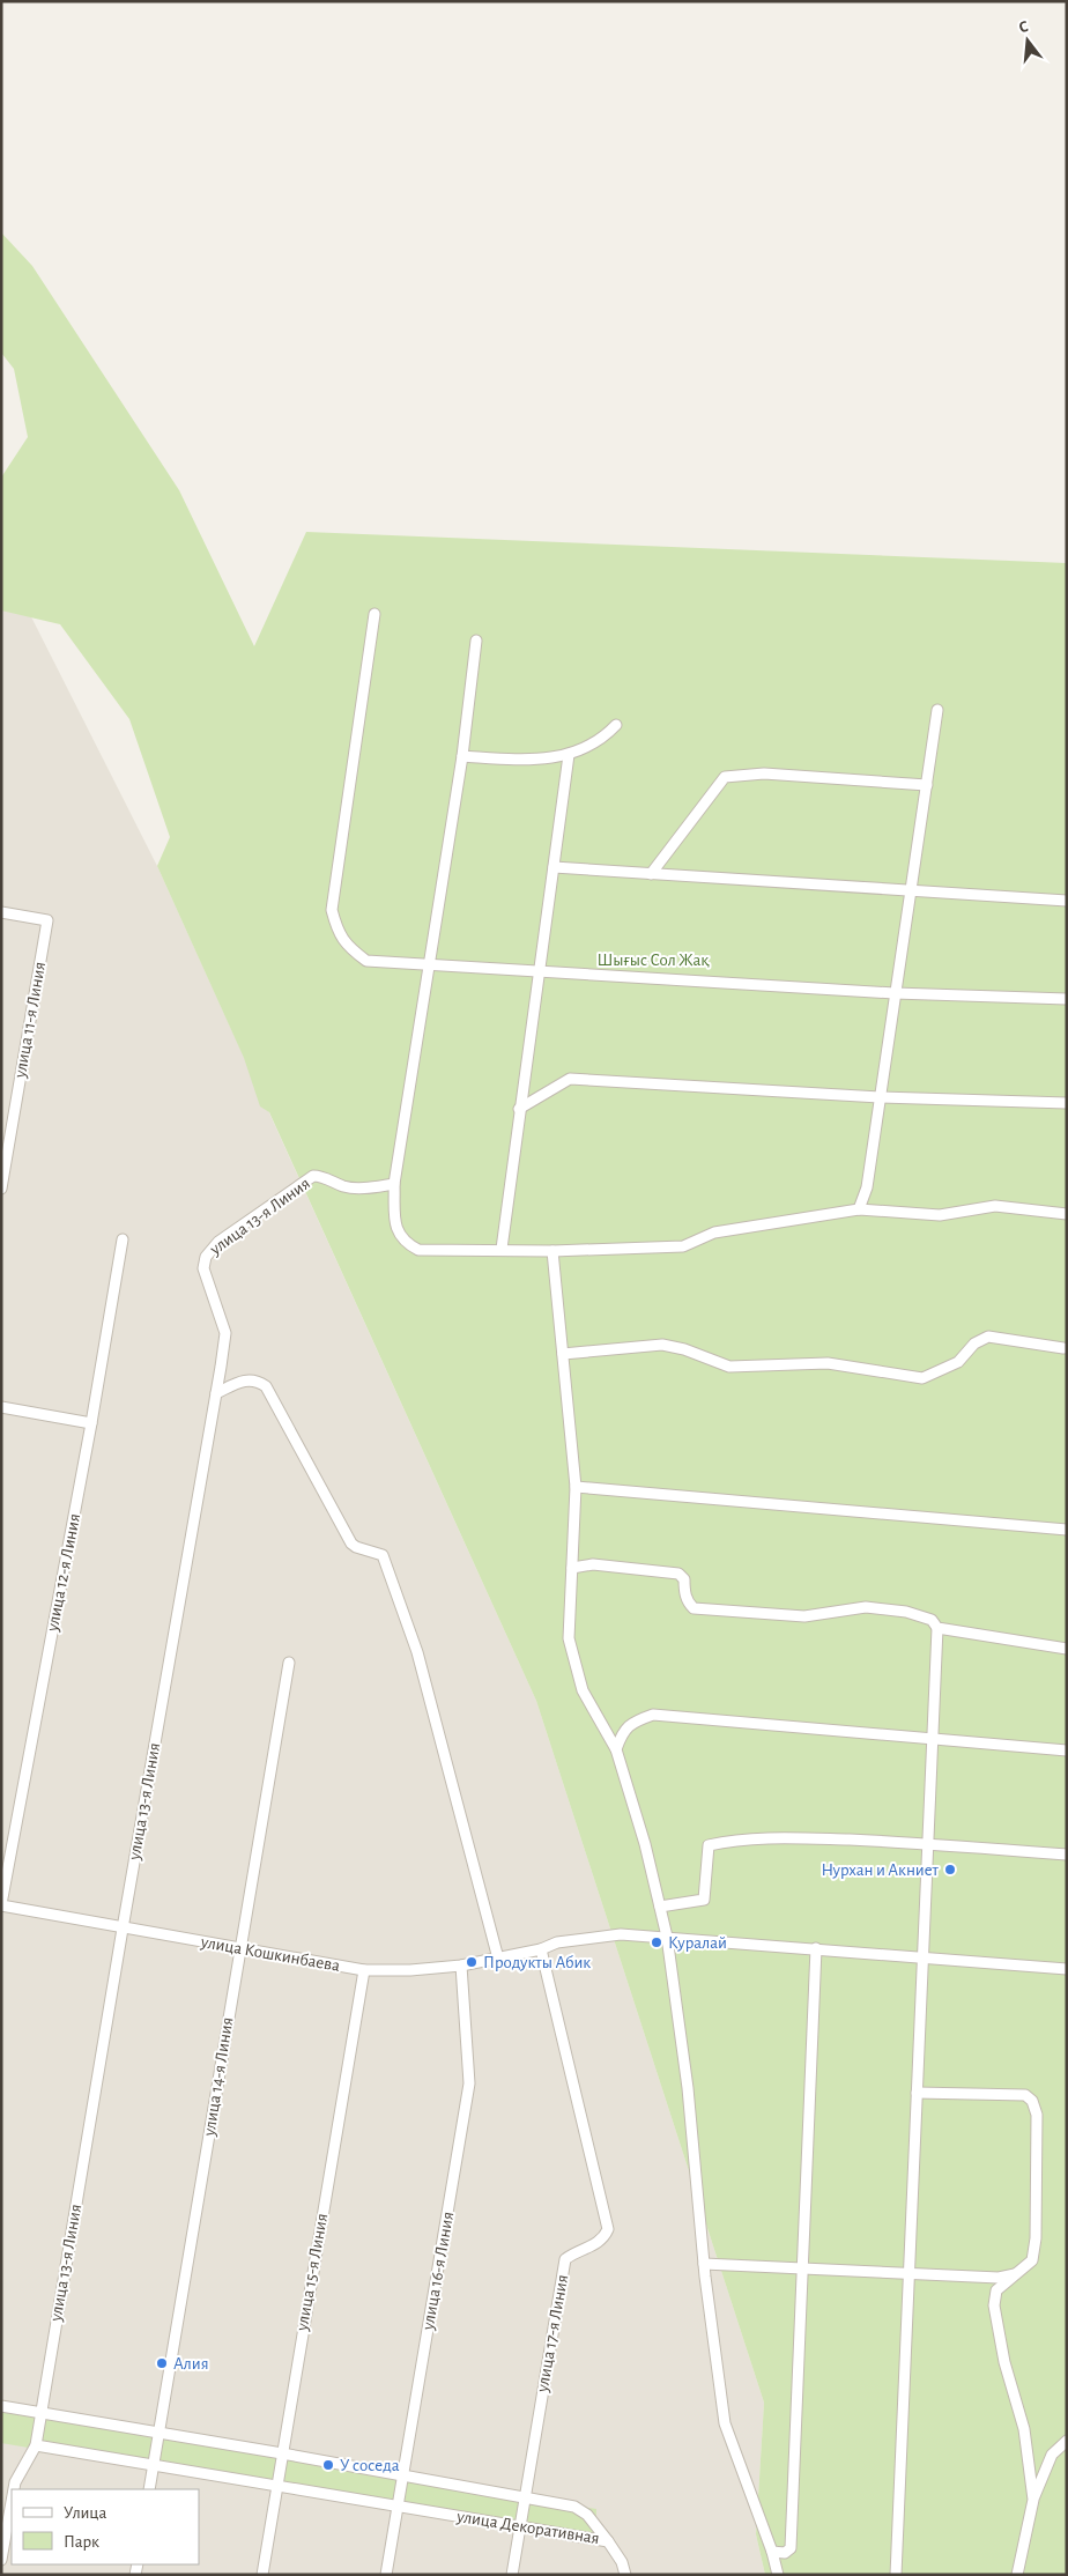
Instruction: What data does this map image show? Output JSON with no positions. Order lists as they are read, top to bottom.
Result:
{
  "streets": {
    "street": [
      "улица 11-я Линия",
      "улица 13-я Линия",
      "улица 12-я Линия",
      "улица Кошкинбаева",
      "улица 14-я Линия",
      "улица 16-я Линия",
      "улица 15-я Линия",
      "улица 17-я Линия",
      "улица Декоративная"
    ]
  },
  "crossings": [
    ["улица 13-я Линия", "улица Кошкинбаева"],
    ["улица 13-я Линия", "улица Декоративная"],
    ["улица 12-я Линия", "улица Кошкинбаева"],
    ["улица Кошкинбаева", "улица 14-я Линия"],
    ["улица Кошкинбаева", "улица 16-я Линия"],
    ["улица Кошкинбаева", "улица 15-я Линия"],
    ["улица Кошкинбаева", "улица 17-я Линия"],
    ["улица 14-я Линия", "улица Декоративная"],
    ["улица 16-я Линия", "улица Декоративная"],
    ["улица 15-я Линия", "улица Декоративная"],
    ["улица 17-я Линия", "улица Декоративная"]
  ],
  "parks": ["Шығыс Сол Жақ"],
  "places": [
    "Нурхан и Акниет",
    "Куралай",
    "Продукты Абик",
    "Алия",
    "У соседа"
  ],
  "legend": ["Улица", "Парк"],
  "north": "top"
}
